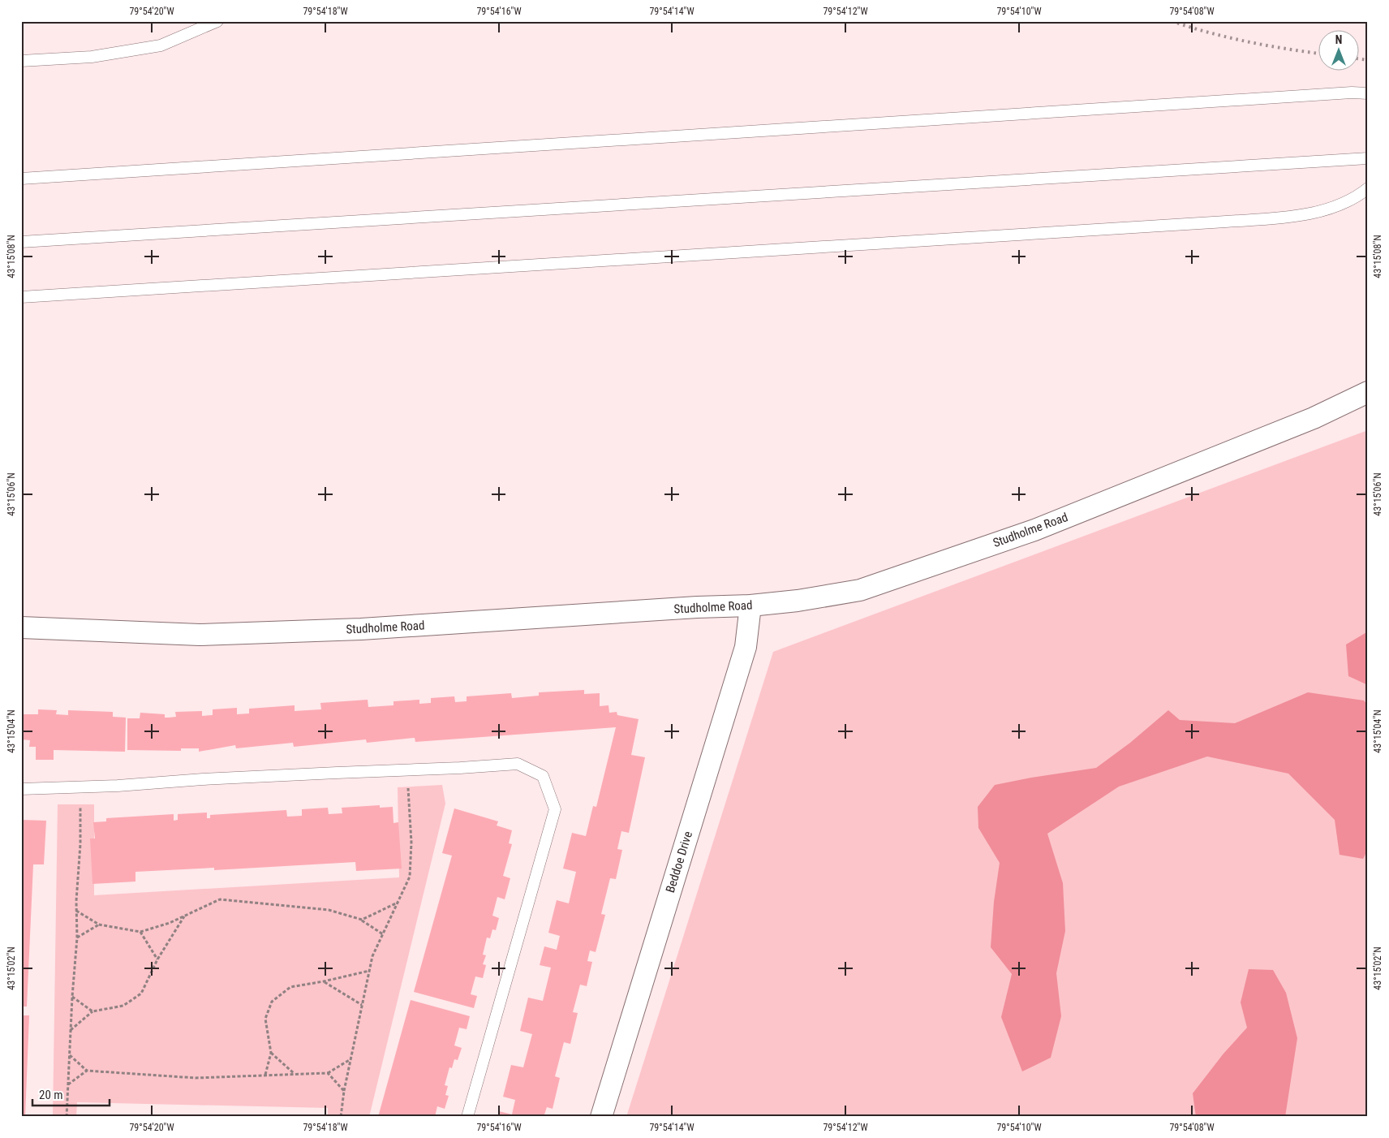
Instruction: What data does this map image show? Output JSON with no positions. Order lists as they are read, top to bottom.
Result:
{
  "streets": {
    "street": ["Studholme Road", "Beddoe Drive"]
  },
  "crossings": [
    ["Studholme Road", "Beddoe Drive"]
  ],
  "scale_bar": "20 m",
  "north": "top",
  "coordinates": [
    "79°54'20\"W",
    "79°54'18\"W",
    "79°54'16\"W",
    "79°54'14\"W",
    "79°54'12\"W",
    "79°54'10\"W",
    "79°54'08\"W",
    "43°15'08\"N",
    "43°15'06\"N",
    "43°15'04\"N",
    "43°15'02\"N"
  ]
}
